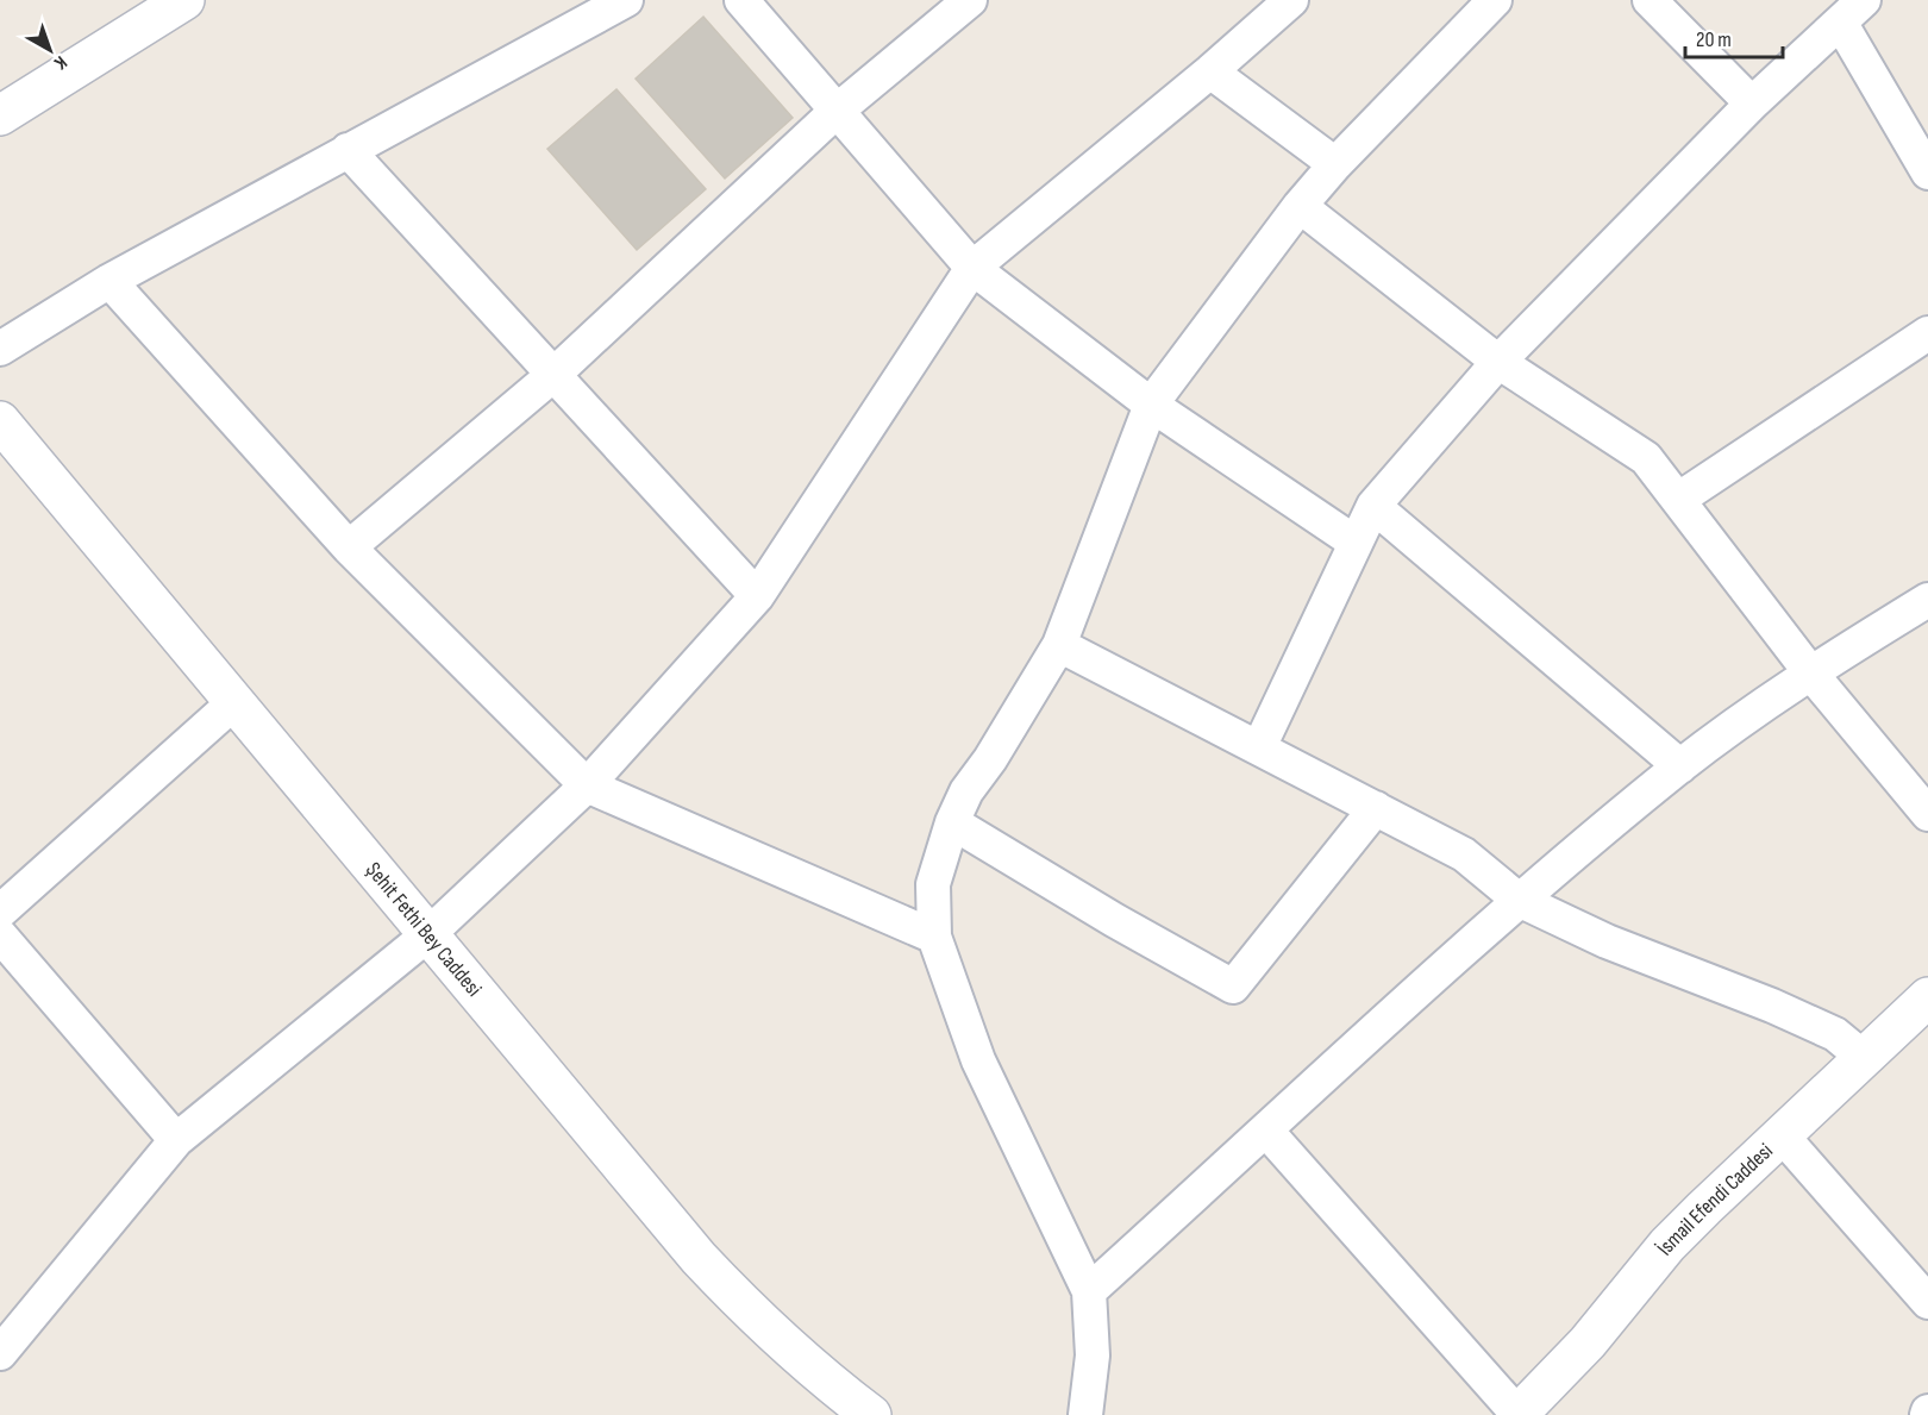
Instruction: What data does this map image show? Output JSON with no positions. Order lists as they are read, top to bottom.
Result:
{
  "streets": {
    "street": ["Şehit Fethi Bey Caddesi", "İsmail Efendi Caddesi"]
  },
  "scale_bar": "20 m",
  "north": "bottom right"
}
